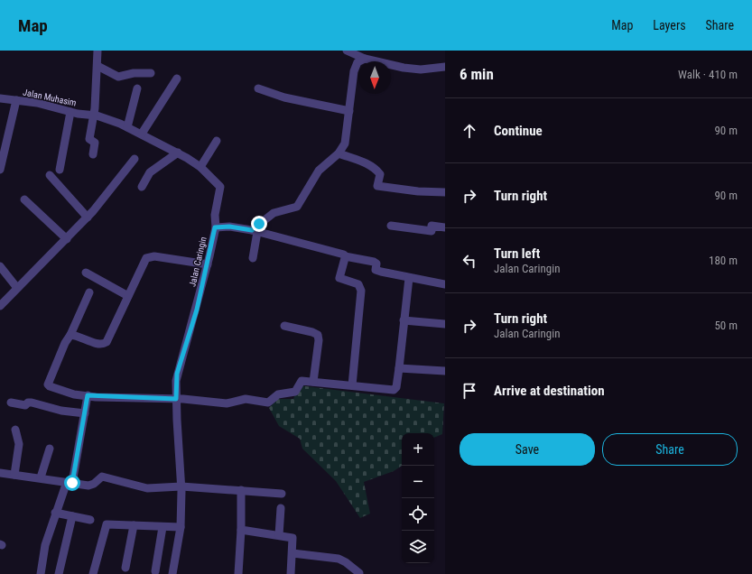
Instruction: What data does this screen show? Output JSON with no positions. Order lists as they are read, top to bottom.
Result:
{
  "streets": {
    "street": ["Jalan Muhasim", "Jalan Caringin"]
  },
  "crossings": [
    ["Jalan Muhasim", "Jalan Caringin"]
  ],
  "north": "bottom",
  "page": {
    "header": "Map",
    "nav": ["Map", "Layers", "Share"],
    "heading": ["6 min", "Walk · 410 m"],
    "list": [
      ["Continue", "90 m"],
      ["Turn right", "90 m"],
      ["Turn left", "Jalan Caringin", "180 m"],
      ["Turn right", "Jalan Caringin", "50 m"],
      "Arrive at destination"
    ],
    "buttons": ["Save", "Share"],
    "map_buttons": ["+", "−"]
  }
}
